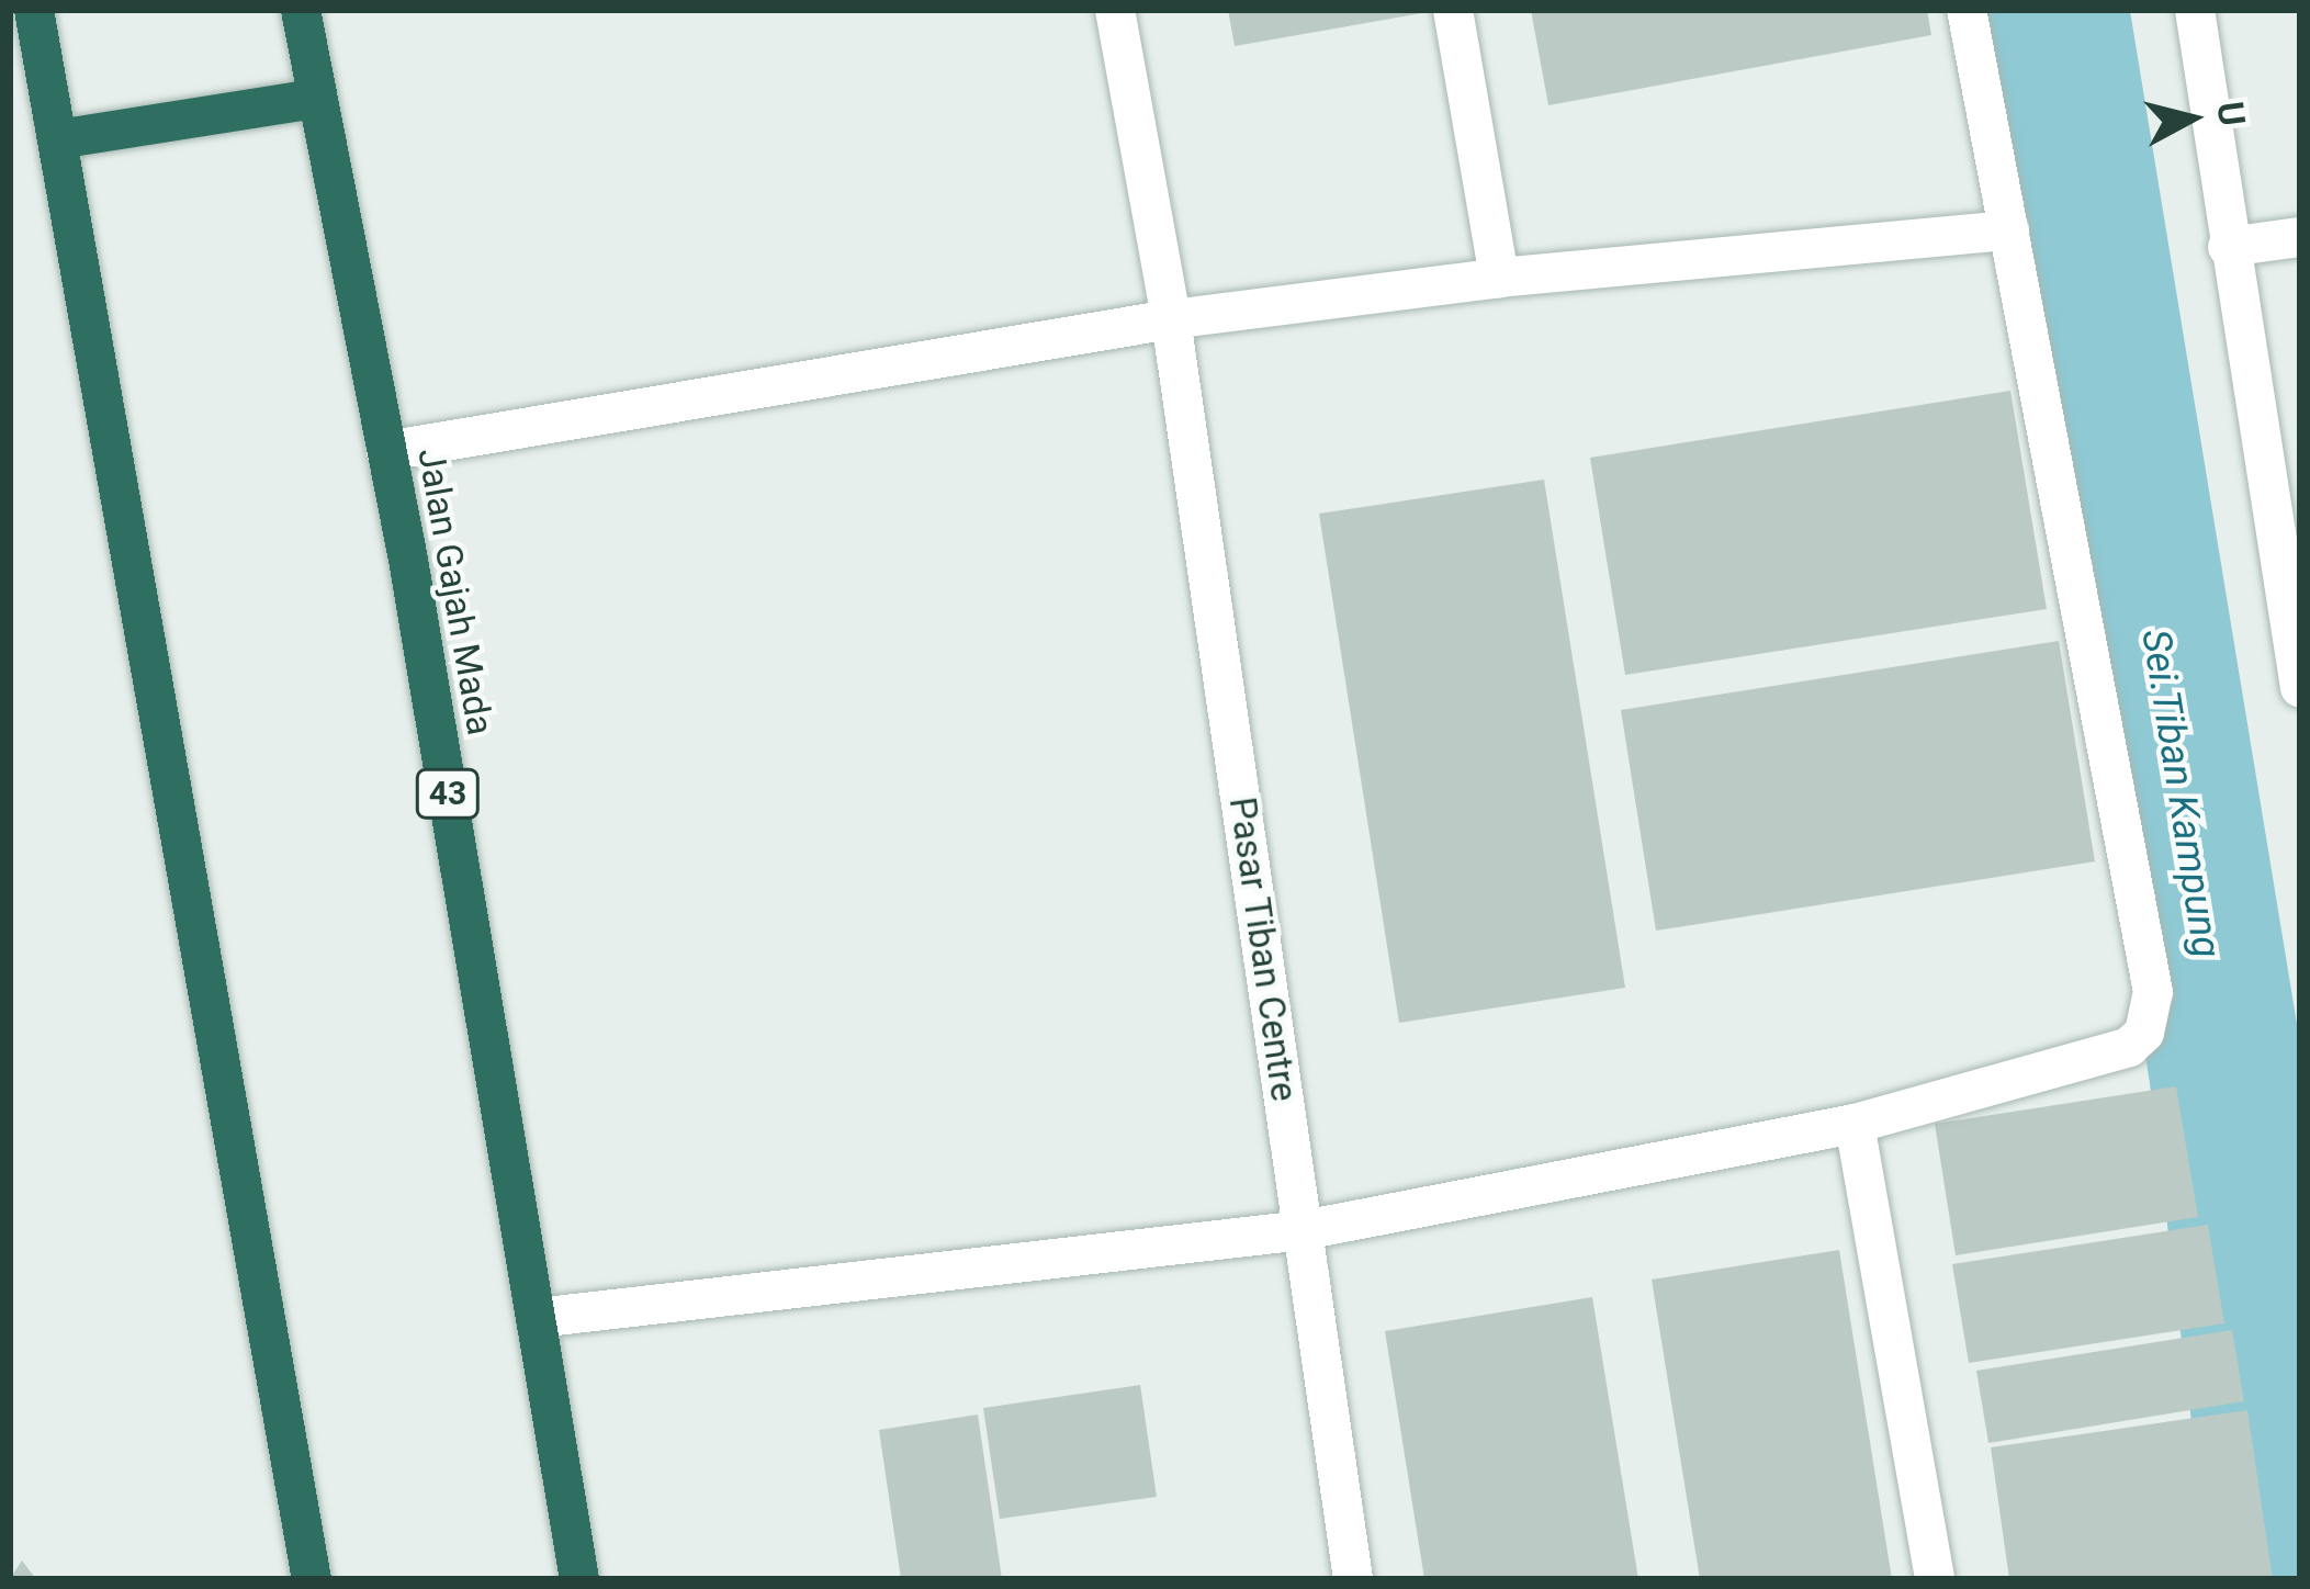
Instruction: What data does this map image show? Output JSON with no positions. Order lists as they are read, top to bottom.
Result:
{
  "streets": {
    "highway": ["Jalan Gajah Mada", "43"],
    "street": ["Pasar Tiban Centre"]
  },
  "water": ["Sei.Tiban Kampung"],
  "north": "right"
}
